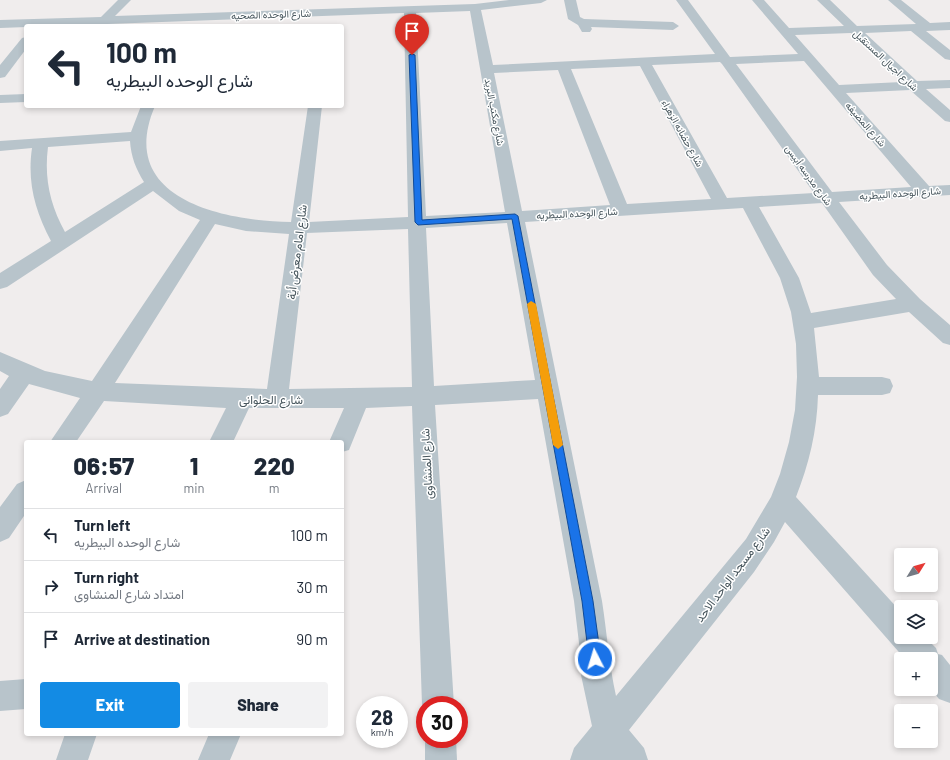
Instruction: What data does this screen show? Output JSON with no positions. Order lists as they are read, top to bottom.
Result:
{
  "streets": {
    "street": [
      "شارع الوحده الصحيه",
      "شارع اجيال المستقبل",
      "شارع مكتب البريد",
      "شارع المضيفه",
      "شارع حضانه الزهراء",
      "شارع مدرسه أبيس",
      "شارع الوحده البيطريه",
      "شارع امام معرض أية",
      "شارع الحلوانى",
      "شارع المنشاوى",
      "شارع مسجد الواحد الاحد"
    ]
  },
  "crossings": [
    ["شارع الوحده الصحيه", "شارع مكتب البريد"],
    ["شارع الوحده الصحيه", "شارع المنشاوى"],
    ["شارع مكتب البريد", "شارع الوحده البيطريه"],
    ["شارع مكتب البريد", "شارع الحلوانى"],
    ["شارع مكتب البريد", "شارع مسجد الواحد الاحد"],
    ["شارع المضيفه", "شارع الوحده البيطريه"],
    ["شارع حضانه الزهراء", "شارع الوحده البيطريه"],
    ["شارع مدرسه أبيس", "شارع الوحده البيطريه"],
    ["شارع الوحده البيطريه", "شارع امام معرض أية"],
    ["شارع الوحده البيطريه", "شارع المنشاوى"],
    ["شارع الوحده البيطريه", "شارع مسجد الواحد الاحد"],
    ["شارع امام معرض أية", "شارع الحلوانى"],
    ["شارع الحلوانى", "شارع المنشاوى"]
  ],
  "north": "top right",
  "page": {
    "turn": ["100 m", "شارع الوحده البيطريه"],
    "eta": [
      "06:57",
      "Arrival",
      "1",
      "min",
      "220",
      "m"
    ],
    "list": [
      {
        "name": "Turn left",
        "note": "شارع الوحده البيطريه",
        "value": "100 m"
      },
      {
        "name": "Turn right",
        "note": "امتداد شارع المنشاوى",
        "value": "30 m"
      },
      {
        "name": "Arrive at destination",
        "value": "90 m"
      }
    ],
    "map_buttons": ["+", "−"],
    "buttons": ["Exit", "Share"],
    "speed": "28 km/h",
    "limit": "30"
  }
}
